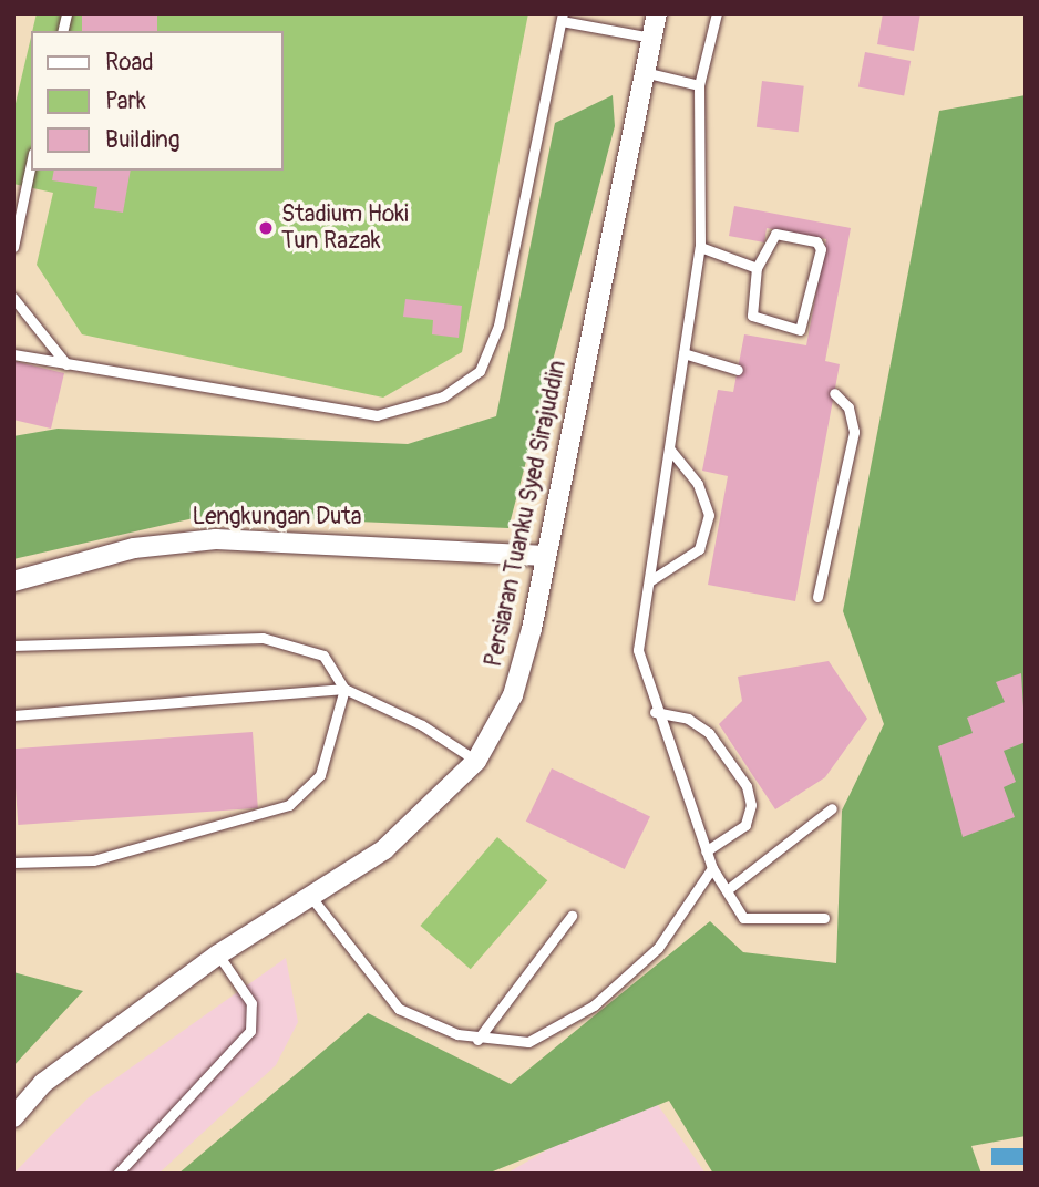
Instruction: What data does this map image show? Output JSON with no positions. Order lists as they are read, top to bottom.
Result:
{
  "streets": {
    "street": ["Persiaran Tuanku Syed Sirajuddin", "Lengkungan Duta"]
  },
  "crossings": [
    ["Persiaran Tuanku Syed Sirajuddin", "Lengkungan Duta"]
  ],
  "places": ["Stadium Hoki Tun Razak"],
  "legend": ["Road", "Park", "Building"]
}
